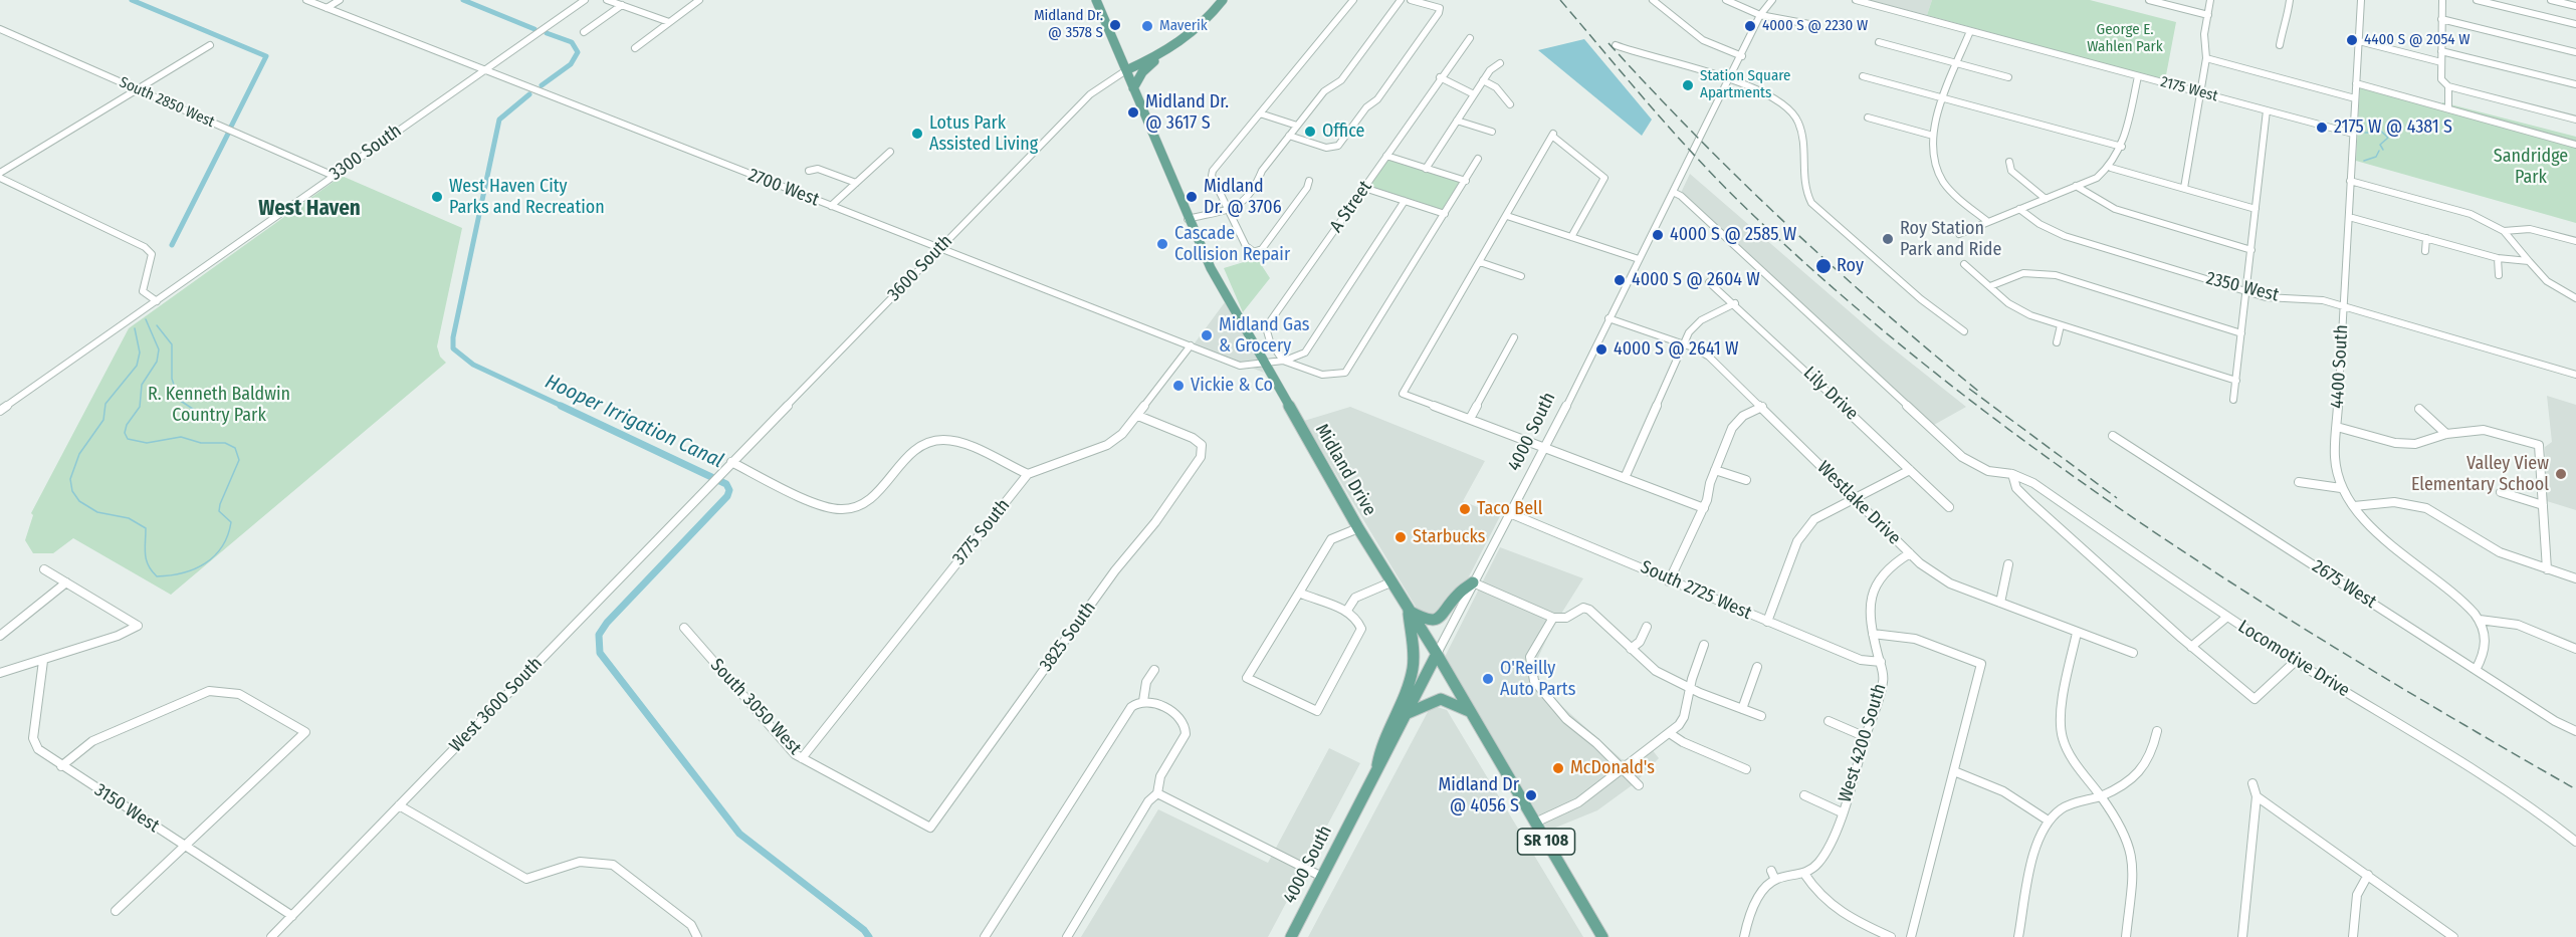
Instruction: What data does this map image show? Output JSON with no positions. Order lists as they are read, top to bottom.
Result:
{
  "streets": {
    "main road": ["4000 South", "Midland Drive", "SR 108"],
    "street": [
      "2175 West",
      "South 2850 West",
      "3300 South",
      "2700 West",
      "A Street",
      "3600 South",
      "2350 West",
      "4400 South",
      "Lily Drive",
      "Westlake Drive",
      "3775 South",
      "2675 West",
      "South 2725 West",
      "3825 South",
      "Locomotive Drive",
      "West 3600 South",
      "South 3050 West",
      "West 4200 South",
      "3150 West"
    ]
  },
  "crossings": [
    ["2175 West", "4400 South"],
    ["South 2850 West", "3300 South"],
    ["3300 South", "2700 West"],
    ["2700 West", "3600 South"],
    ["2700 West", "Midland Drive"],
    ["3600 South", "Midland Drive"],
    ["3600 South", "West 3600 South"],
    ["2350 West", "4400 South"],
    ["4000 South", "Midland Drive"],
    ["4000 South", "Westlake Drive"],
    ["4000 South", "South 2725 West"],
    ["4000 South", "Locomotive Drive"],
    ["Westlake Drive", "West 4200 South"],
    ["3775 South", "South 3050 West"],
    ["South 2725 West", "West 4200 South"],
    ["3825 South", "South 3050 West"],
    ["West 3600 South", "3150 West"]
  ],
  "districts": ["West Haven"],
  "water": ["Hooper Irrigation Canal"],
  "parks": ["George E. Wahlen Park", "Sandridge Park", "R. Kenneth Baldwin Country Park"],
  "places": [
    "Midland Dr. @ 3578 S",
    "Maverik",
    "4000 S @ 2230 W",
    "4400 S @ 2054 W",
    "Station Square Apartments",
    "Midland Dr. @ 3617 S",
    "2175 W @ 4381 S",
    "Office",
    "Lotus Park Assisted Living",
    "West Haven City Parks and Recreation",
    "Midland Dr. @ 3706",
    "4000 S @ 2585 W",
    "Roy Station Park and Ride",
    "Cascade Collision Repair",
    "Roy",
    "4000 S @ 2604 W",
    "Midland Gas & Grocery",
    "4000 S @ 2641 W",
    "Vickie & Co",
    "Valley View Elementary School",
    "Taco Bell",
    "Starbucks",
    "O'Reilly Auto Parts",
    "McDonald's",
    "Midland Dr @ 4056 S"
  ]
}
